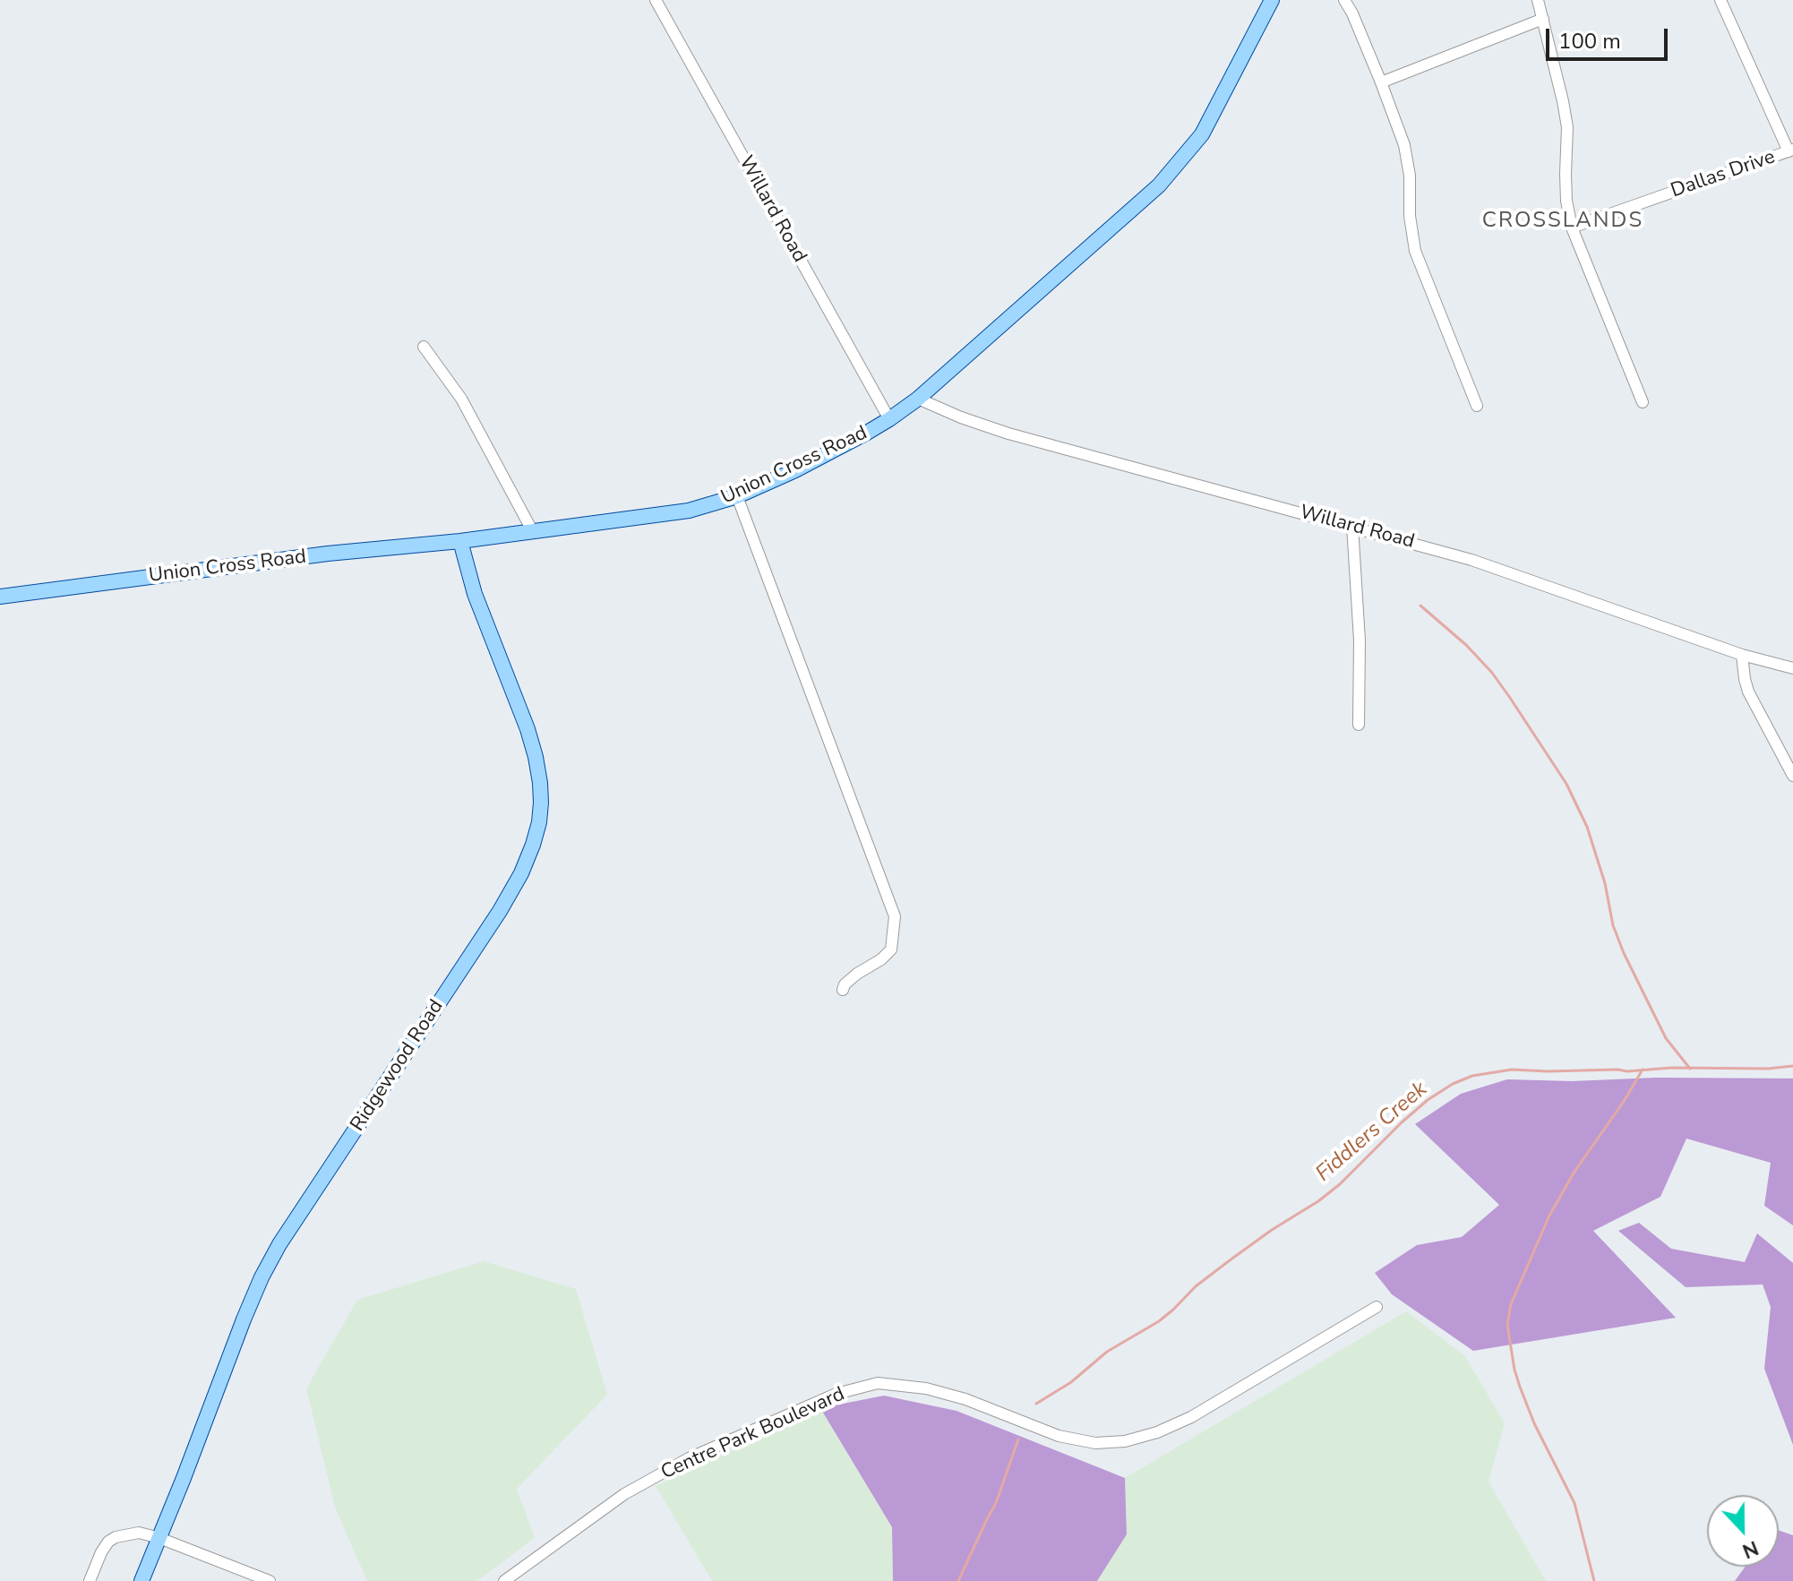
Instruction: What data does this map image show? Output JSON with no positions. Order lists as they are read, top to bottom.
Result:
{
  "streets": {
    "main road": ["Union Cross Road", "Ridgewood Road"],
    "street": ["Dallas Drive", "Willard Road", "Centre Park Boulevard"]
  },
  "crossings": [
    ["Willard Road", "Union Cross Road"],
    ["Union Cross Road", "Ridgewood Road"]
  ],
  "districts": ["CROSSLANDS"],
  "water": ["Fiddlers Creek"],
  "scale_bar": "100 m",
  "north": "bottom"
}
